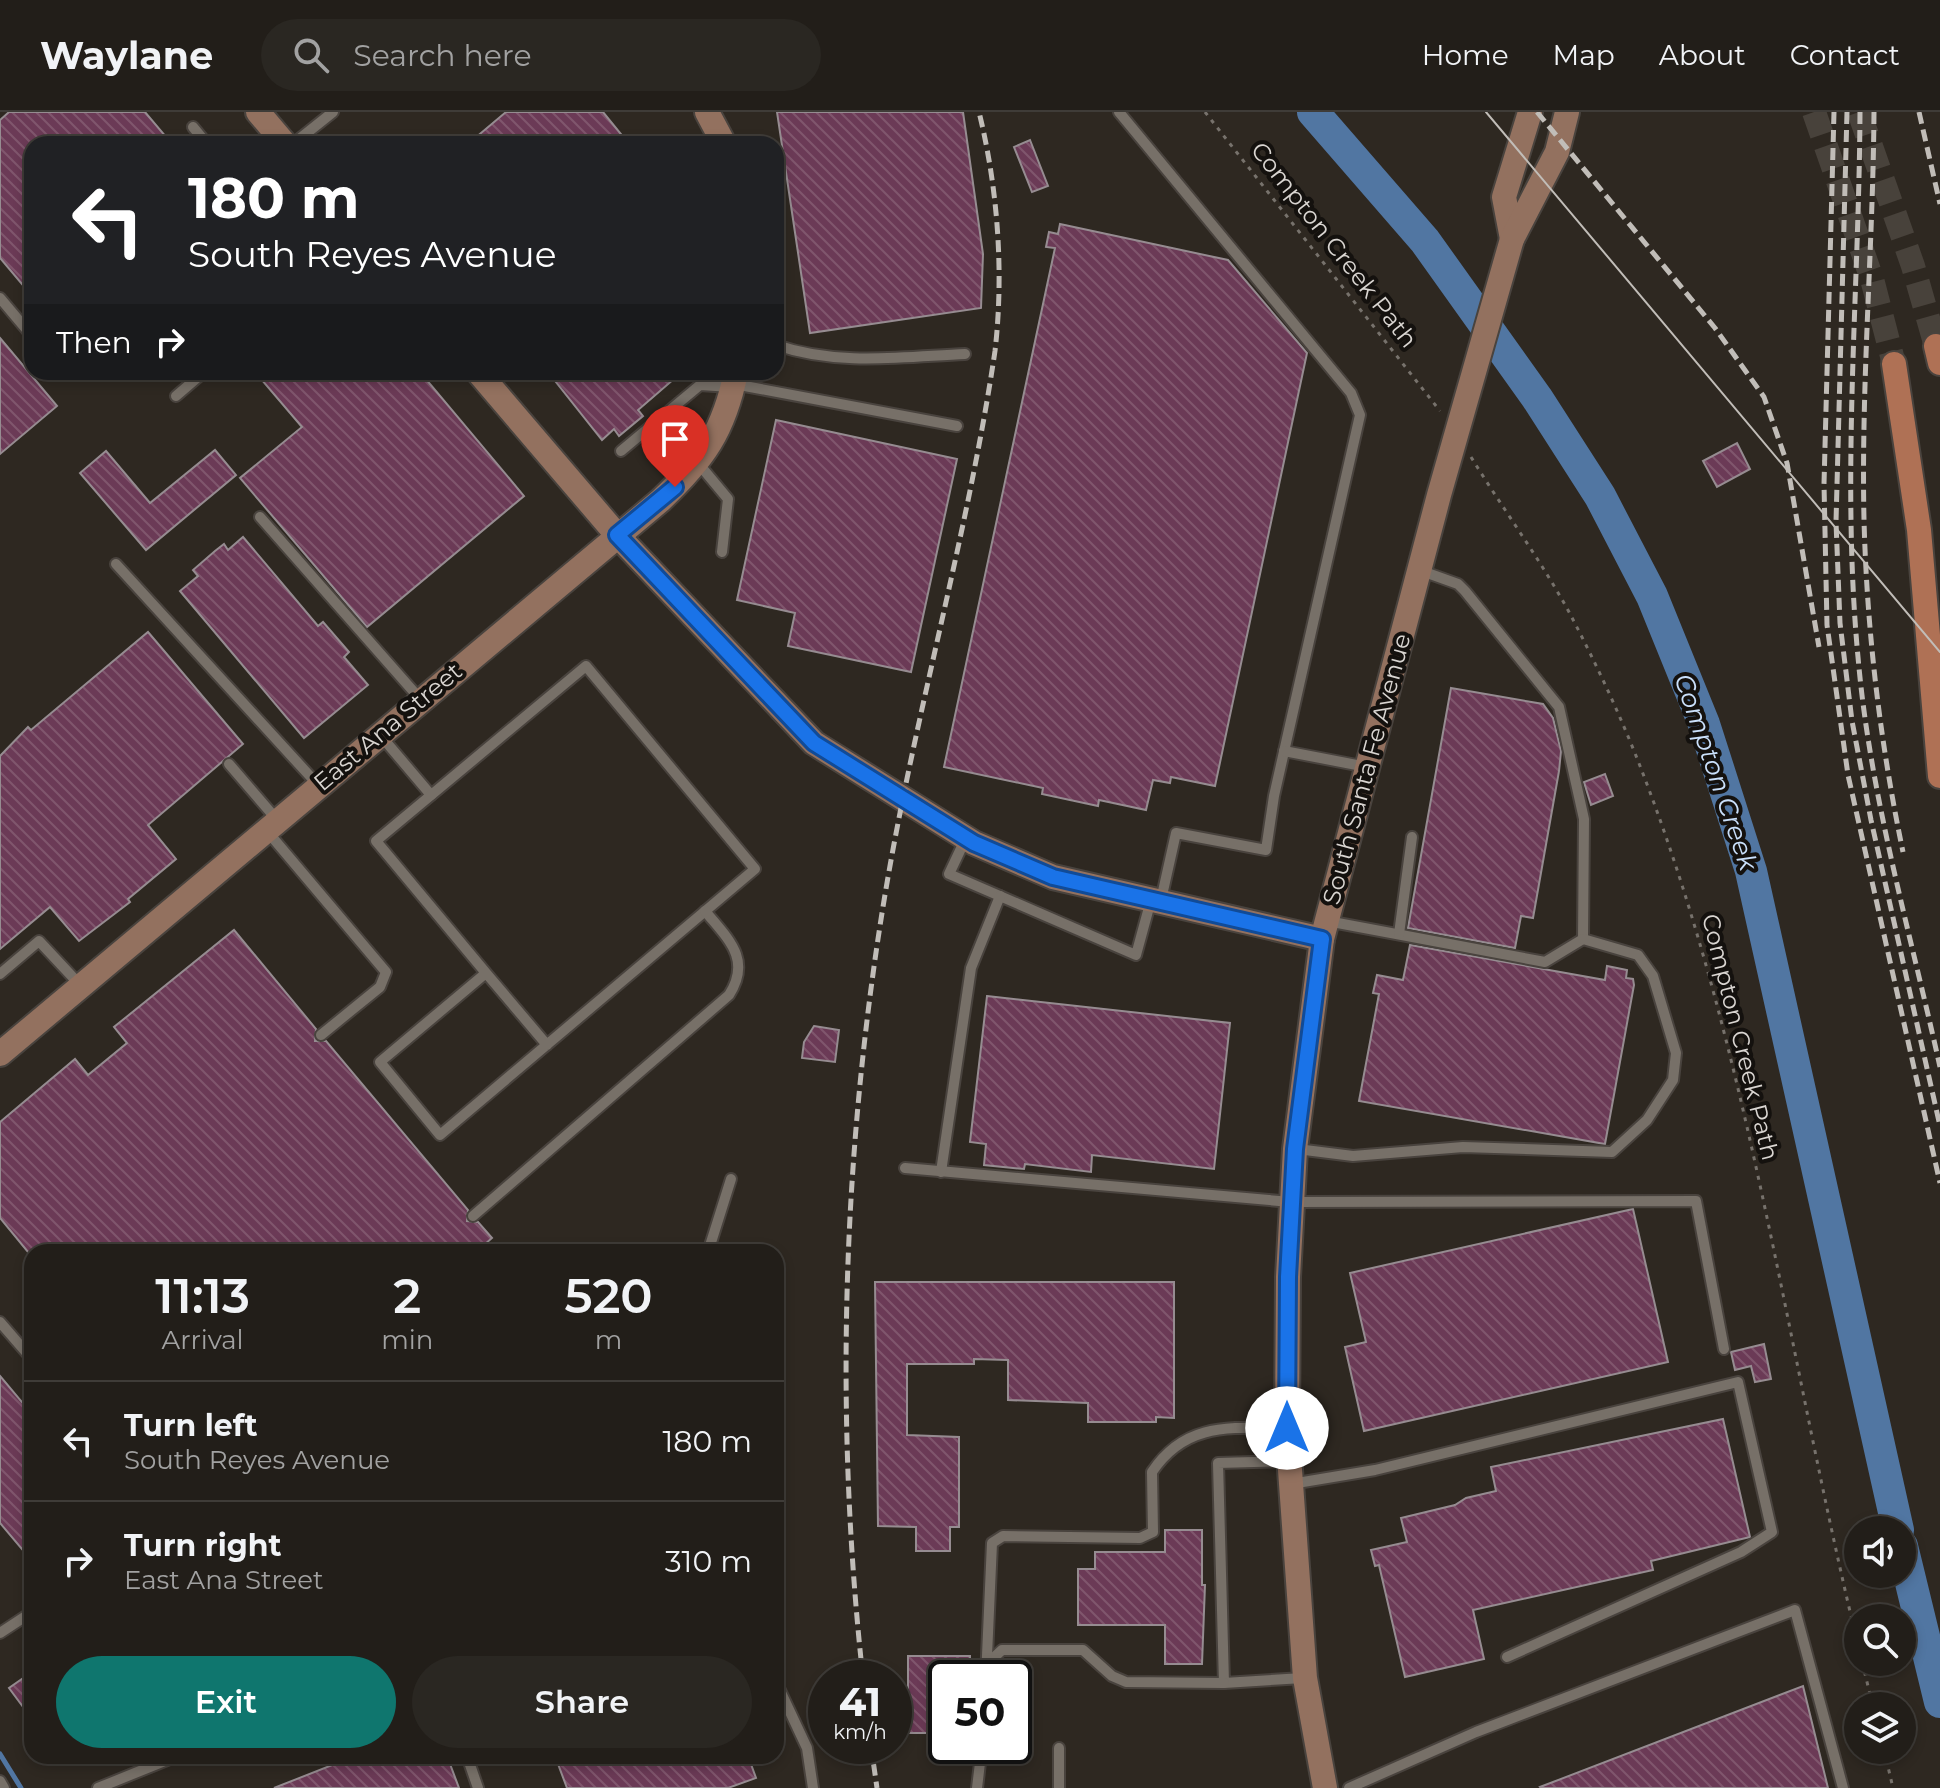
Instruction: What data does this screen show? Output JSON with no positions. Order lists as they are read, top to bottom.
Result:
{
  "streets": {
    "street": ["East Ana Street", "South Santa Fe Avenue"],
    "path": ["Compton Creek Path"]
  },
  "water": ["Compton Creek"],
  "page": {
    "header": "Waylane",
    "search": "Search here",
    "nav": [
      "Home",
      "Map",
      "About",
      "Contact"
    ],
    "turn": ["180 m", "South Reyes Avenue"],
    "then": "Then",
    "eta": [
      "11:13",
      "Arrival",
      "2",
      "min",
      "520",
      "m"
    ],
    "list": [
      {
        "name": "Turn left",
        "note": "South Reyes Avenue",
        "value": "180 m"
      },
      {
        "name": "Turn right",
        "note": "East Ana Street",
        "value": "310 m"
      }
    ],
    "buttons": ["Exit", "Share"],
    "speed": "41 km/h",
    "limit": "50"
  }
}
